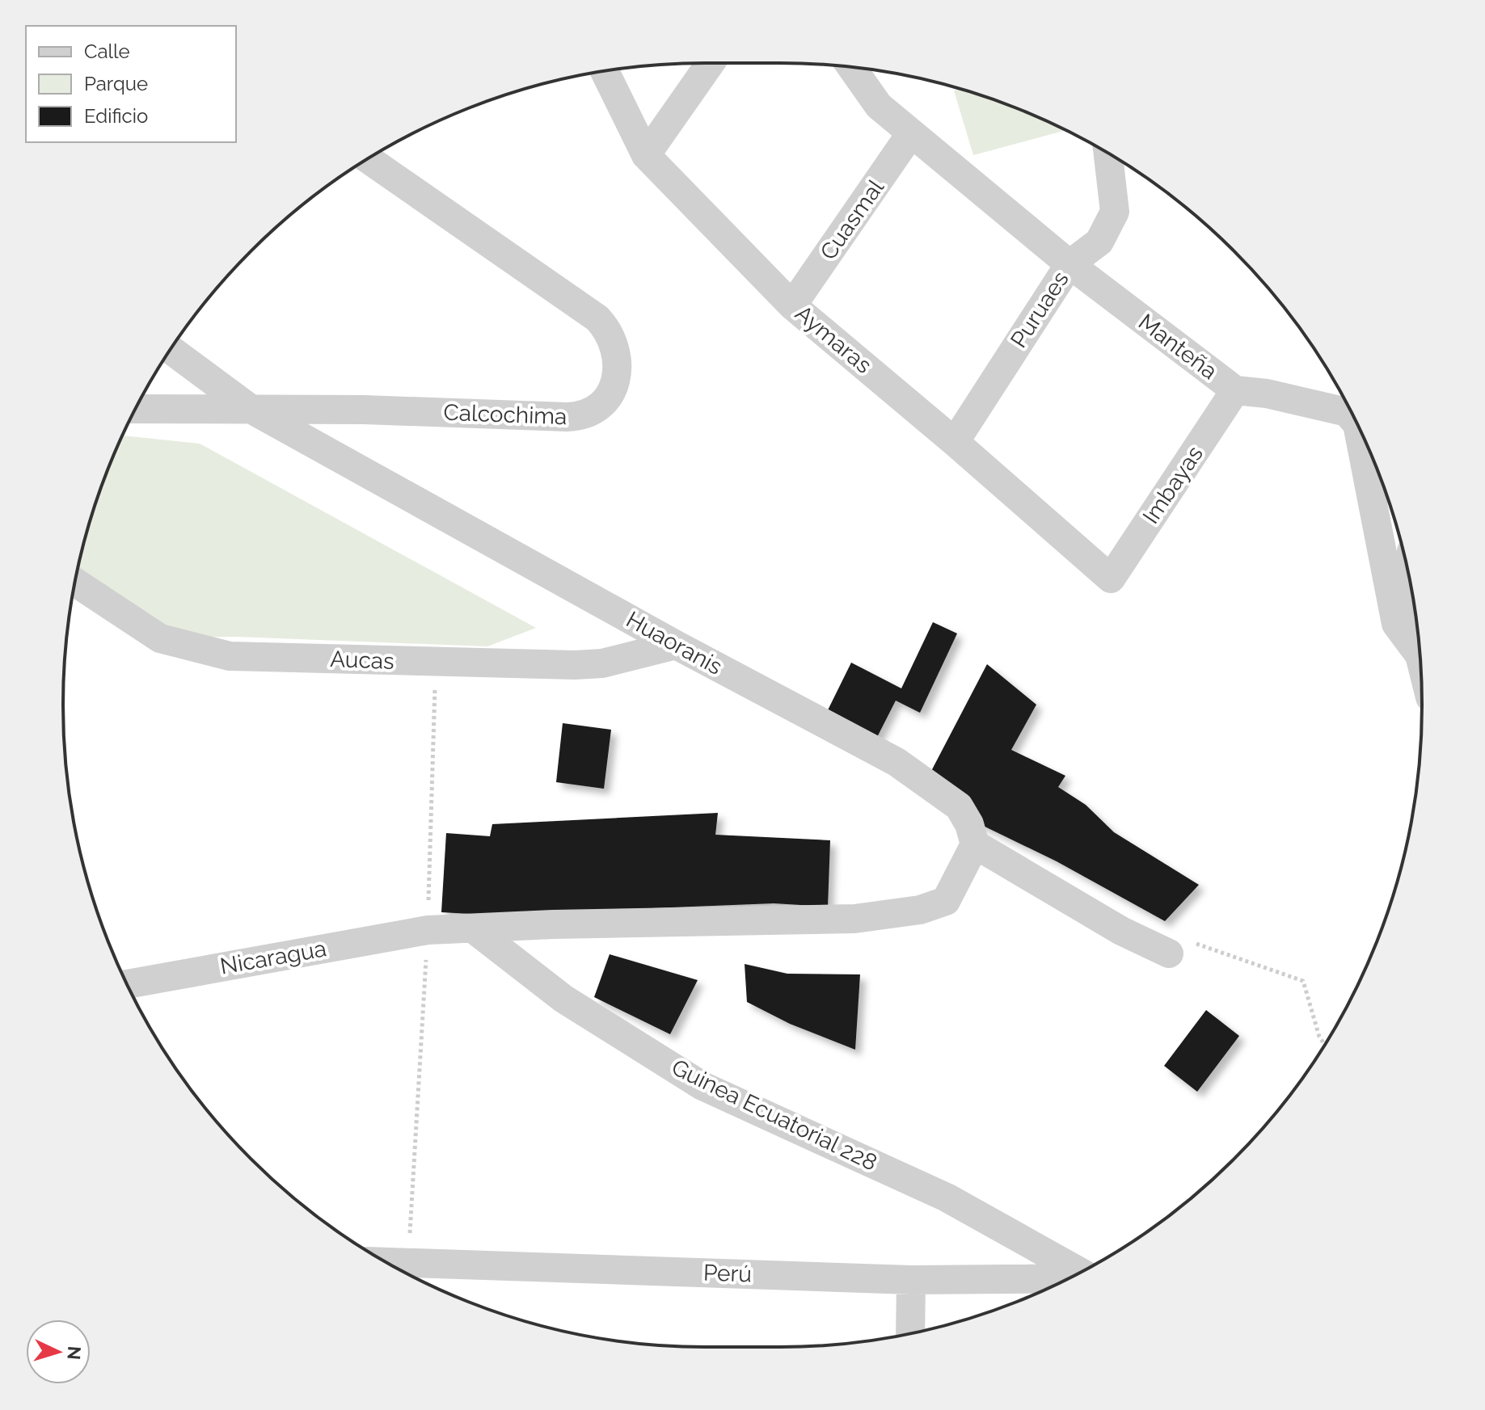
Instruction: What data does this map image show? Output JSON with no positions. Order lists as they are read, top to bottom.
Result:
{
  "streets": {
    "street": [
      "Cuasmal",
      "Puruaes",
      "Aymaras",
      "Manteña",
      "Calcochima",
      "Imbayas",
      "Huaoranis",
      "Aucas",
      "Nicaragua",
      "Guinea Ecuatorial 228",
      "Perú"
    ]
  },
  "crossings": [
    ["Cuasmal", "Aymaras"],
    ["Cuasmal", "Manteña"],
    ["Puruaes", "Aymaras"],
    ["Puruaes", "Manteña"],
    ["Aymaras", "Imbayas"],
    ["Manteña", "Imbayas"],
    ["Calcochima", "Huaoranis"],
    ["Huaoranis", "Aucas"],
    ["Huaoranis", "Nicaragua"],
    ["Nicaragua", "Guinea Ecuatorial 228"]
  ],
  "legend": ["Calle", "Parque", "Edificio"],
  "north": "right"
}
